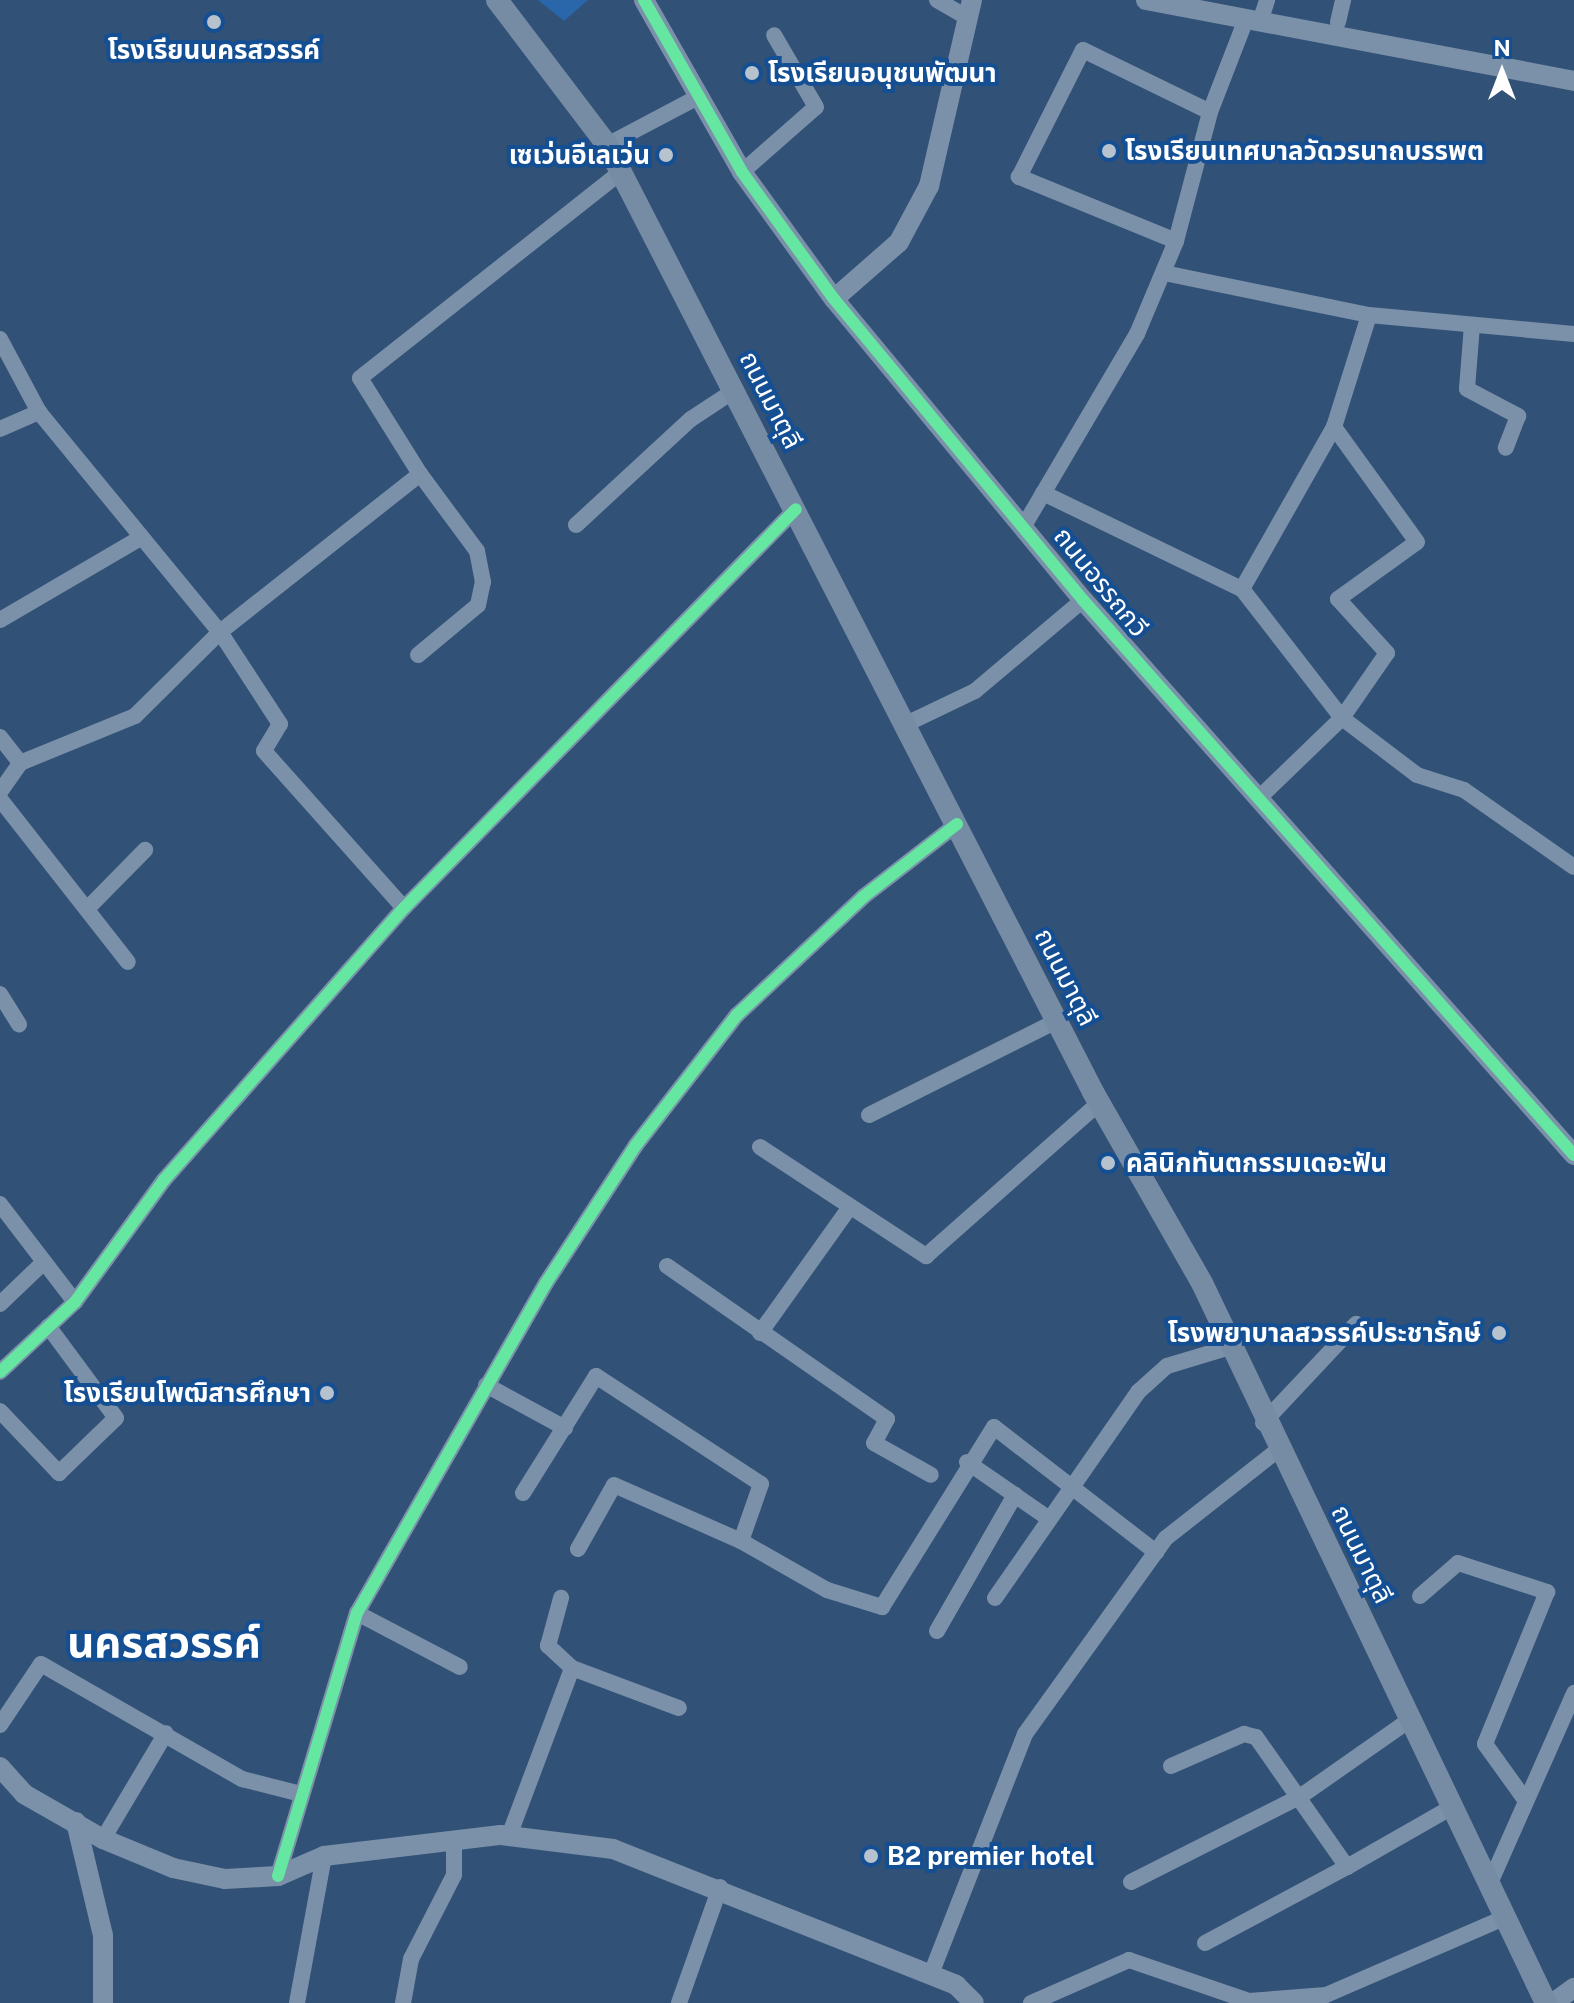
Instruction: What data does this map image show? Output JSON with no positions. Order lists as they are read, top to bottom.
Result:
{
  "streets": {
    "main road": ["ถนนมาตุลี"],
    "street": ["ถนนอรรถกวี"]
  },
  "districts": ["นครสวรรค์"],
  "places": [
    "โรงเรียนนครสวรรค์",
    "โรงเรียนอนุชนพัฒนา",
    "โรงเรียนเทศบาลวัดวรนาถบรรพต",
    "เซเว่นอีเลเว่น",
    "คลินิกทันตกรรมเดอะฟัน",
    "โรงพยาบาลสวรรค์ประชารักษ์",
    "โรงเรียนโพฒิสารศึกษา",
    "B2 premier hotel"
  ],
  "north": "top"
}
